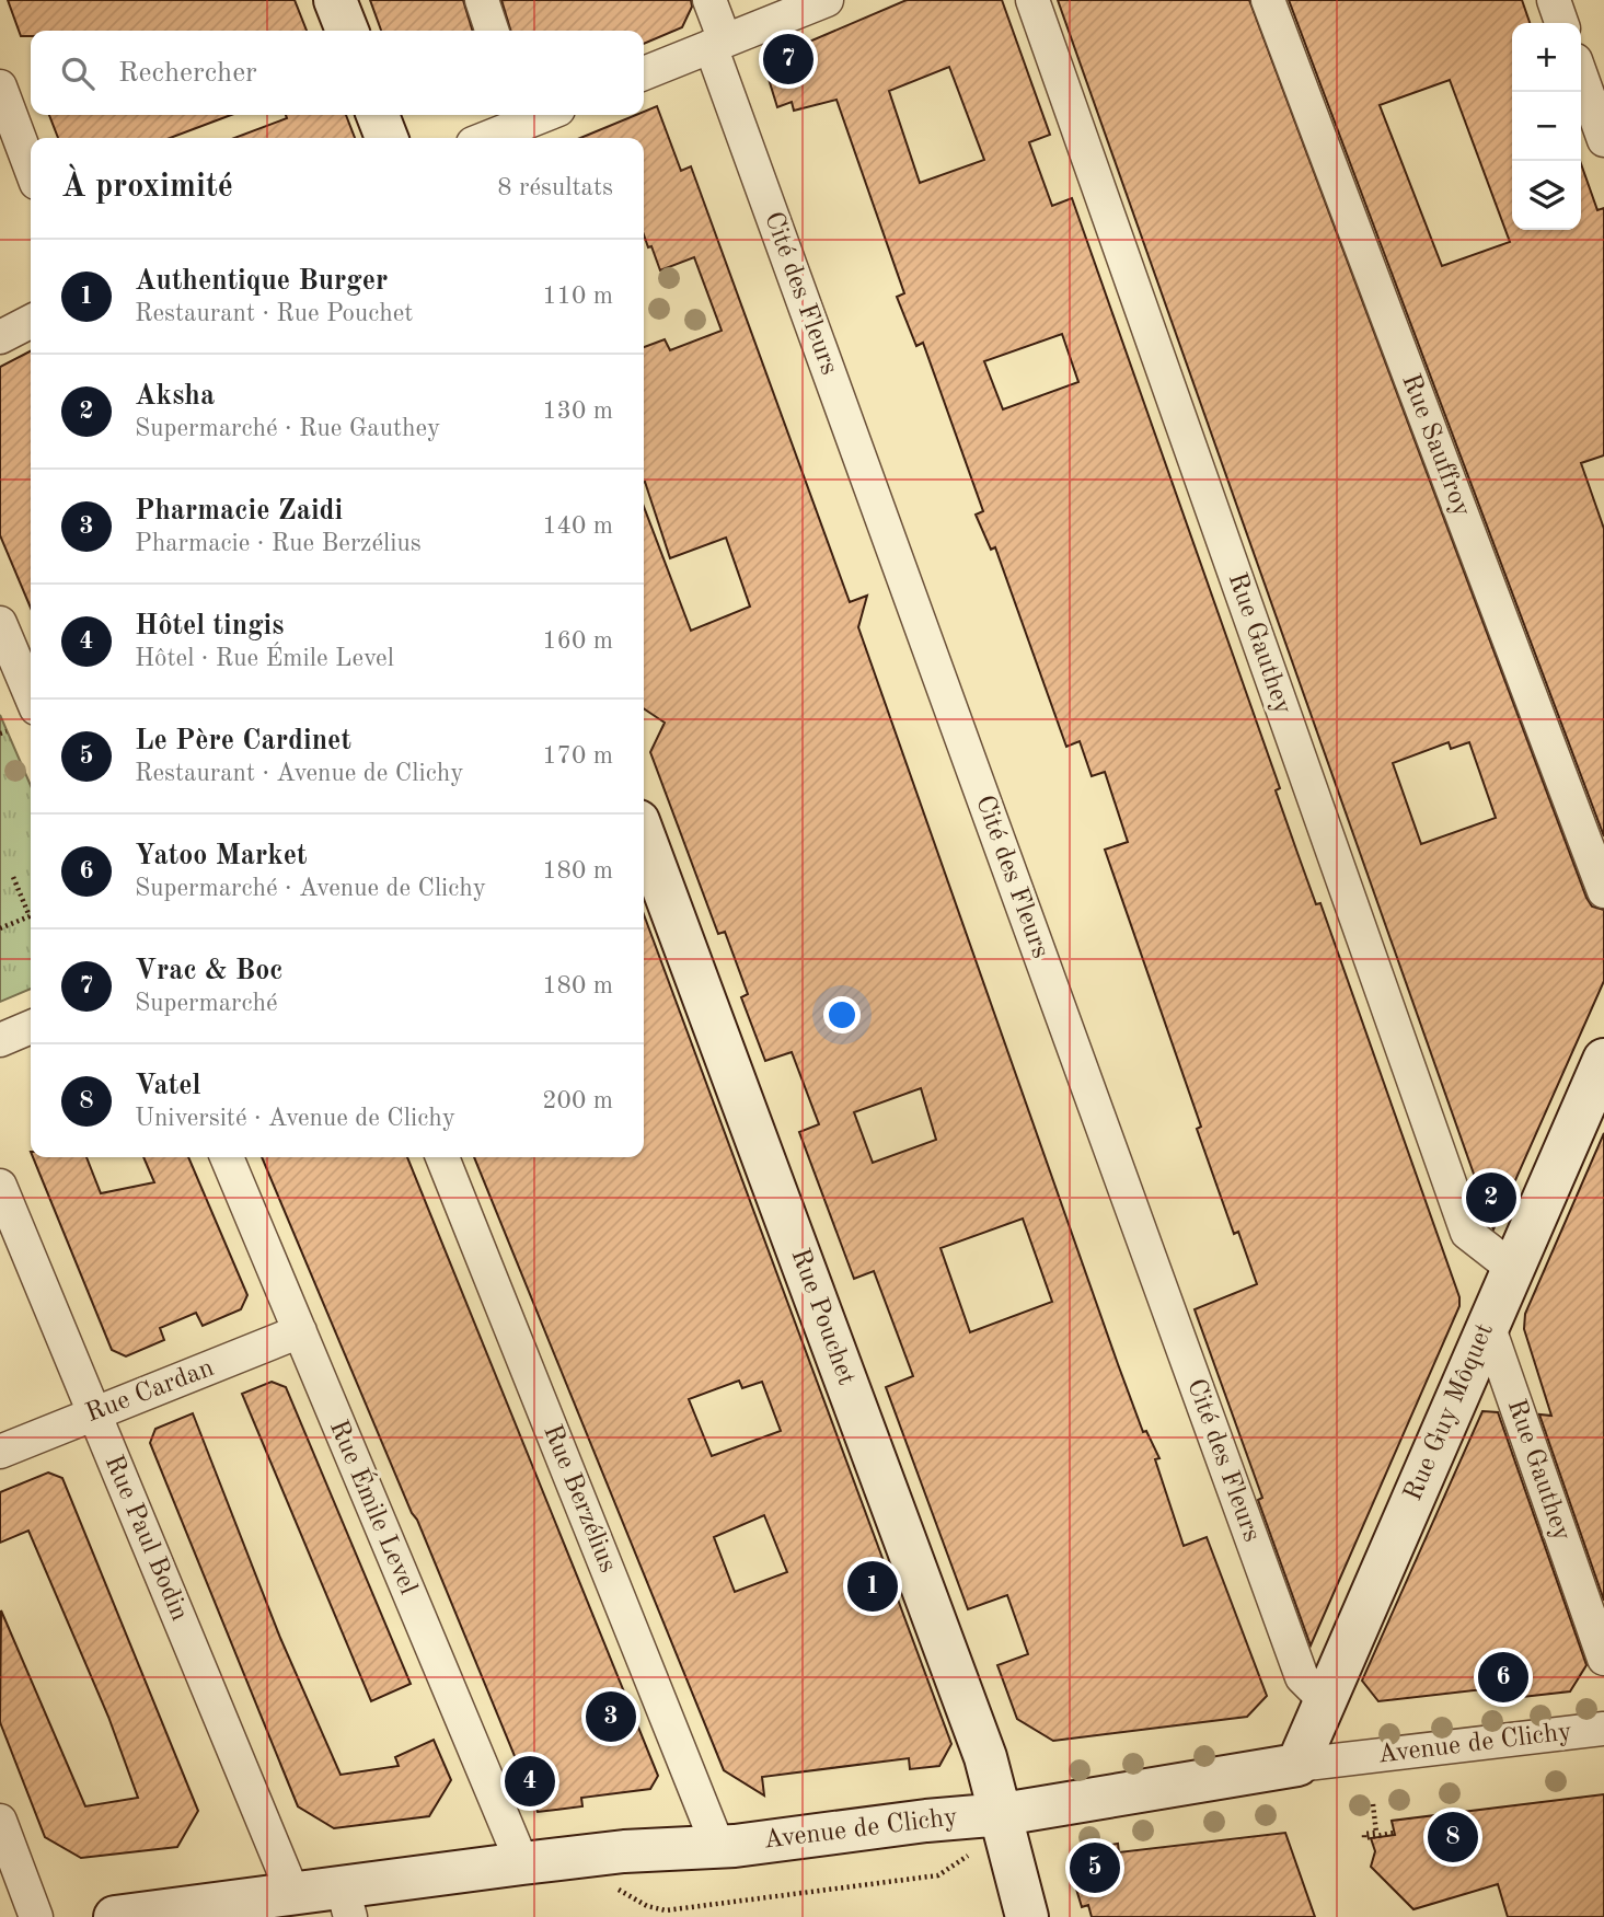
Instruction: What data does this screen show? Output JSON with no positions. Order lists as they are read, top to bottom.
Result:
{
  "streets": {
    "main road": ["Rue Pouchet", "Rue Guy Môquet", "Avenue de Clichy"],
    "street": [
      "Cité des Fleurs",
      "Rue Sauffroy",
      "Rue Gauthey",
      "Rue Cardan",
      "Rue Berzélius",
      "Rue Émile Level",
      "Rue Paul Bodin"
    ]
  },
  "crossings": [
    ["Cité des Fleurs", "Rue Guy Môquet"],
    ["Rue Gauthey", "Rue Guy Môquet"],
    ["Rue Pouchet", "Avenue de Clichy"],
    ["Rue Cardan", "Rue Émile Level"],
    ["Rue Cardan", "Rue Paul Bodin"],
    ["Rue Guy Môquet", "Avenue de Clichy"],
    ["Rue Berzélius", "Avenue de Clichy"],
    ["Rue Émile Level", "Avenue de Clichy"],
    ["Rue Paul Bodin", "Avenue de Clichy"]
  ],
  "page": {
    "map_buttons": ["+", "−"],
    "pins": [
      "7",
      "2",
      "1",
      "6",
      "3",
      "4",
      "8",
      "5"
    ],
    "search": "Rechercher",
    "heading": ["À proximité", "8 résultats"],
    "list": [
      {
        "mark": "1",
        "name": "Authentique Burger",
        "note": "Restaurant · Rue Pouchet",
        "value": "110 m"
      },
      {
        "mark": "2",
        "name": "Aksha",
        "note": "Supermarché · Rue Gauthey",
        "value": "130 m"
      },
      {
        "mark": "3",
        "name": "Pharmacie Zaidi",
        "note": "Pharmacie · Rue Berzélius",
        "value": "140 m"
      },
      {
        "mark": "4",
        "name": "Hôtel tingis",
        "note": "Hôtel · Rue Émile Level",
        "value": "160 m"
      },
      {
        "mark": "5",
        "name": "Le Père Cardinet",
        "note": "Restaurant · Avenue de Clichy",
        "value": "170 m"
      },
      {
        "mark": "6",
        "name": "Yatoo Market",
        "note": "Supermarché · Avenue de Clichy",
        "value": "180 m"
      },
      {
        "mark": "7",
        "name": "Vrac & Boc",
        "note": "Supermarché",
        "value": "180 m"
      },
      {
        "mark": "8",
        "name": "Vatel",
        "note": "Université · Avenue de Clichy",
        "value": "200 m"
      }
    ]
  }
}
